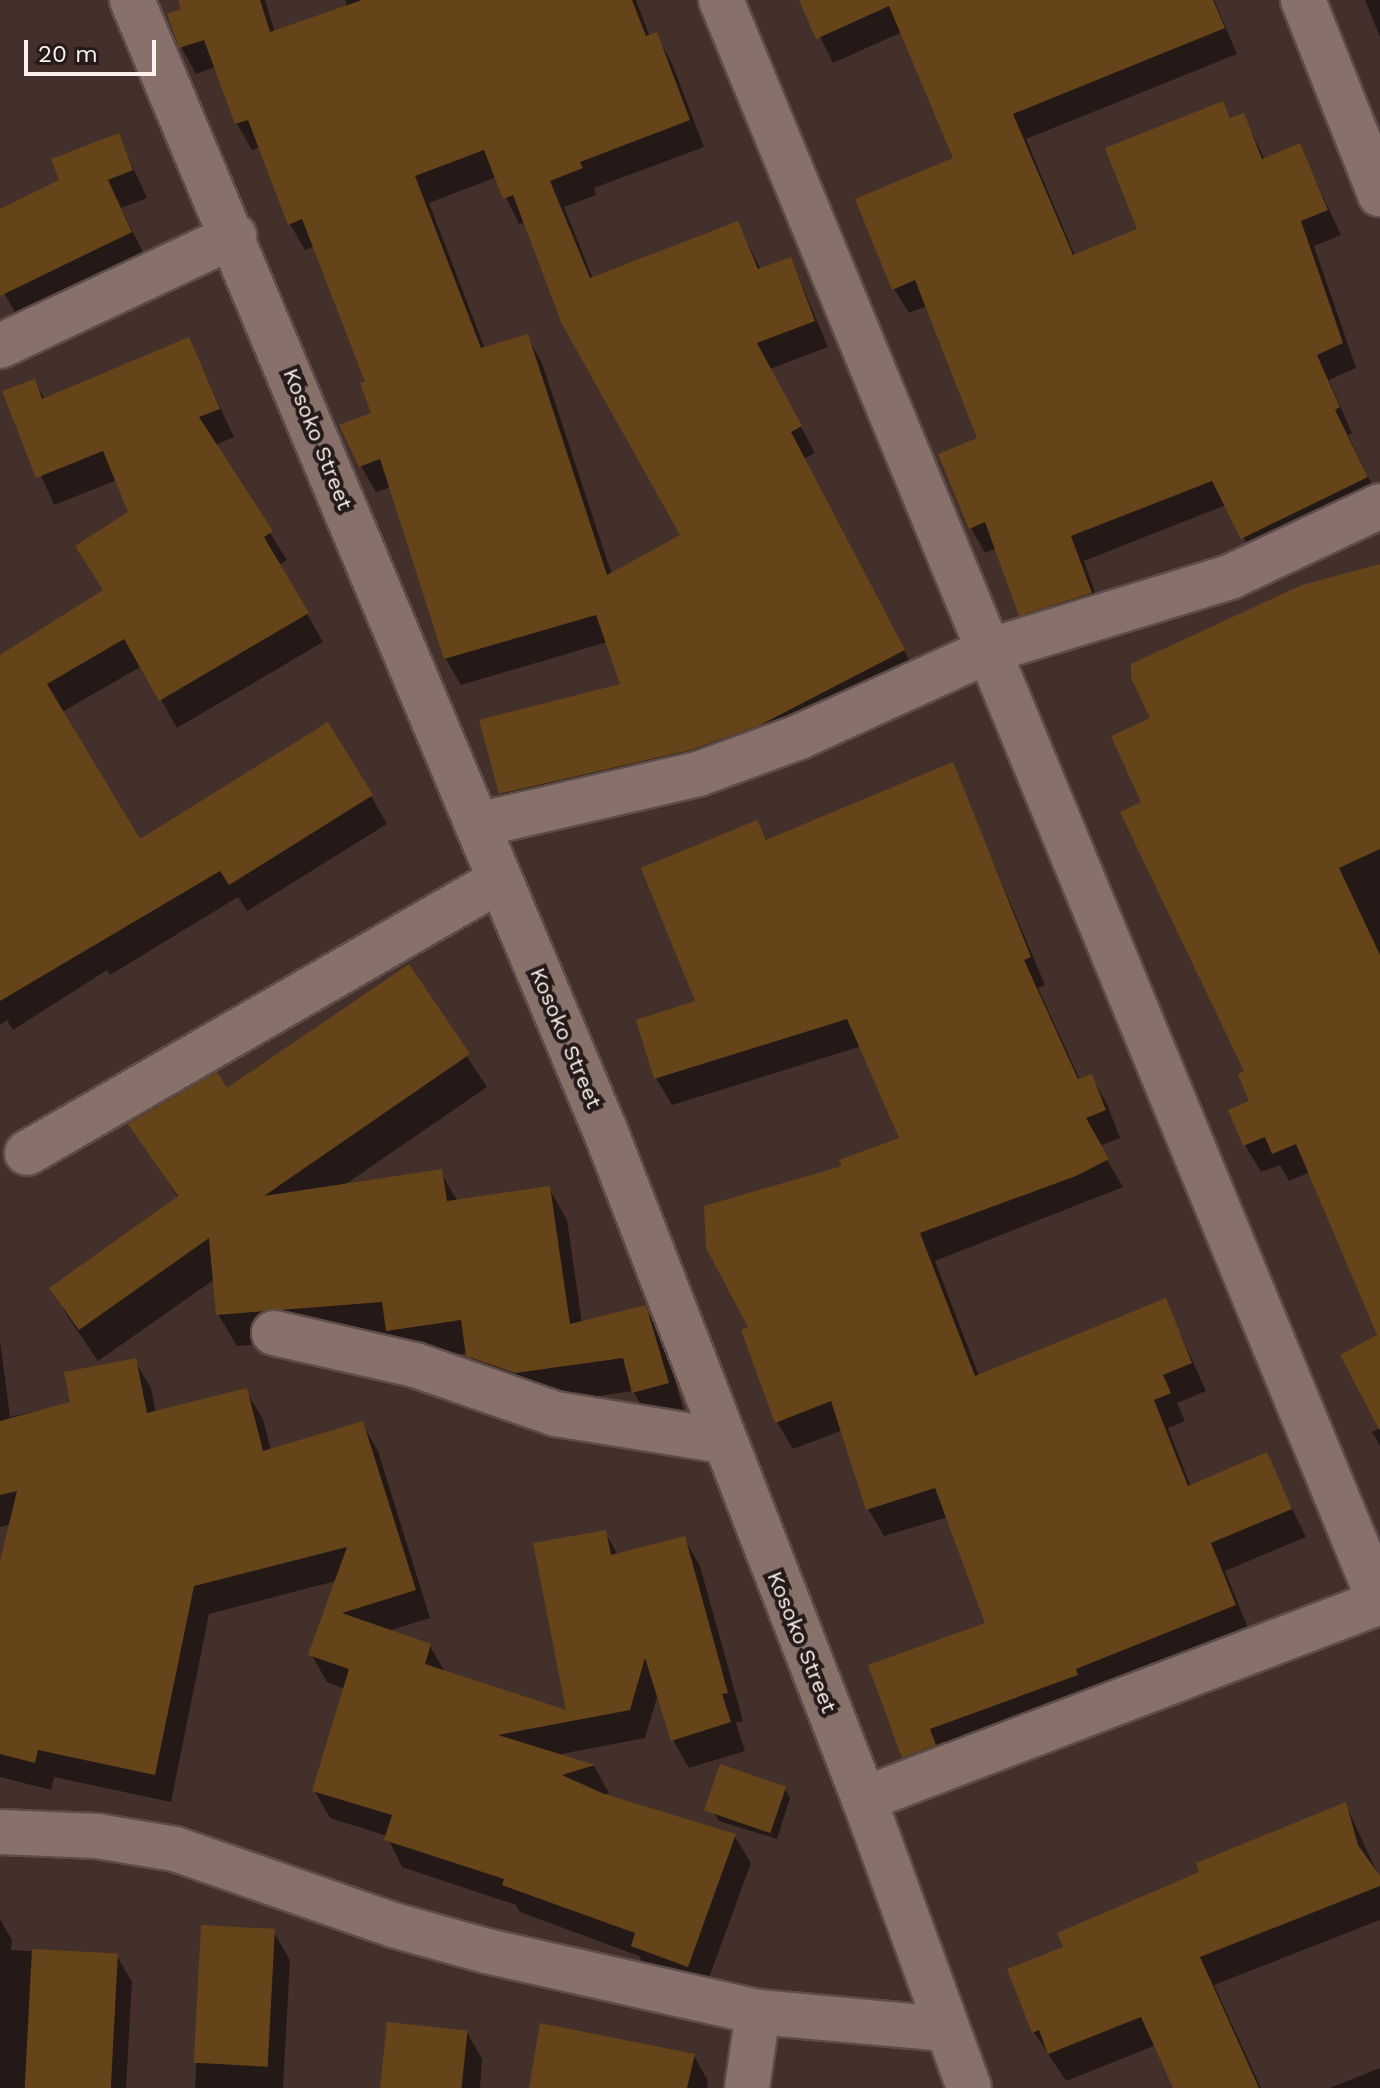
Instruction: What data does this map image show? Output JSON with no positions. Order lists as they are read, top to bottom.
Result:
{
  "streets": {
    "street": ["Kosoko Street"]
  },
  "scale_bar": "20 m"
}
